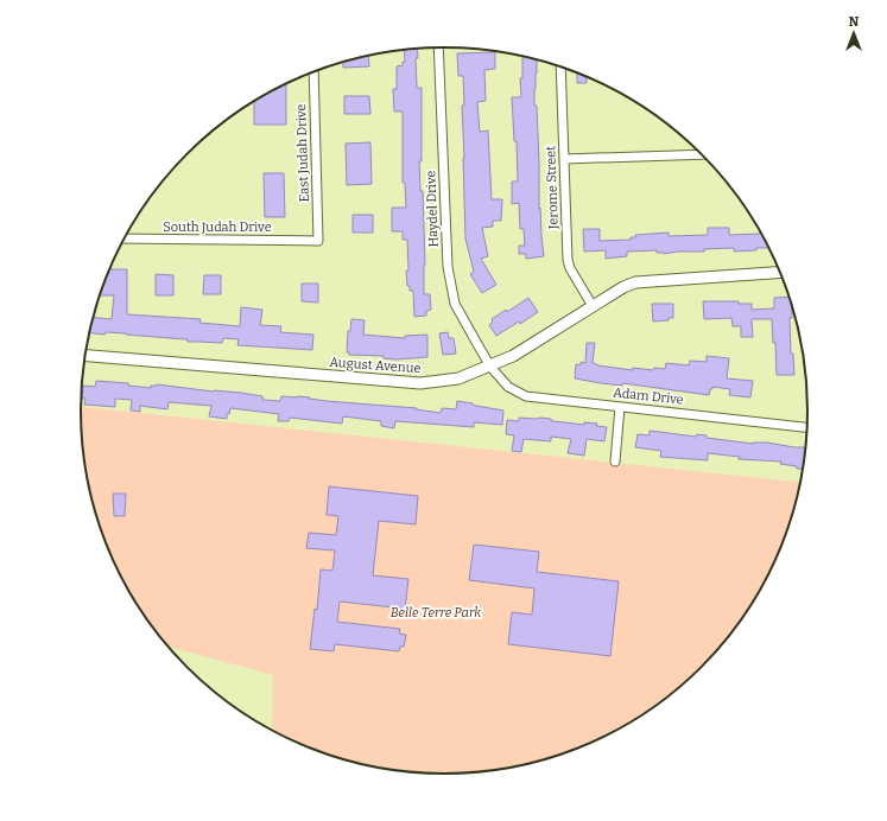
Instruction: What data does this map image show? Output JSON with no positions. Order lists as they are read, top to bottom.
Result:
{
  "streets": {
    "street": [
      "East Judah Drive",
      "Jerome Street",
      "Haydel Drive",
      "South Judah Drive",
      "August Avenue",
      "Adam Drive"
    ]
  },
  "crossings": [
    ["East Judah Drive", "South Judah Drive"],
    ["Jerome Street", "August Avenue"],
    ["Haydel Drive", "August Avenue"],
    ["Haydel Drive", "Adam Drive"],
    ["August Avenue", "Adam Drive"]
  ],
  "parks": ["Belle Terre Park"],
  "north": "top"
}
